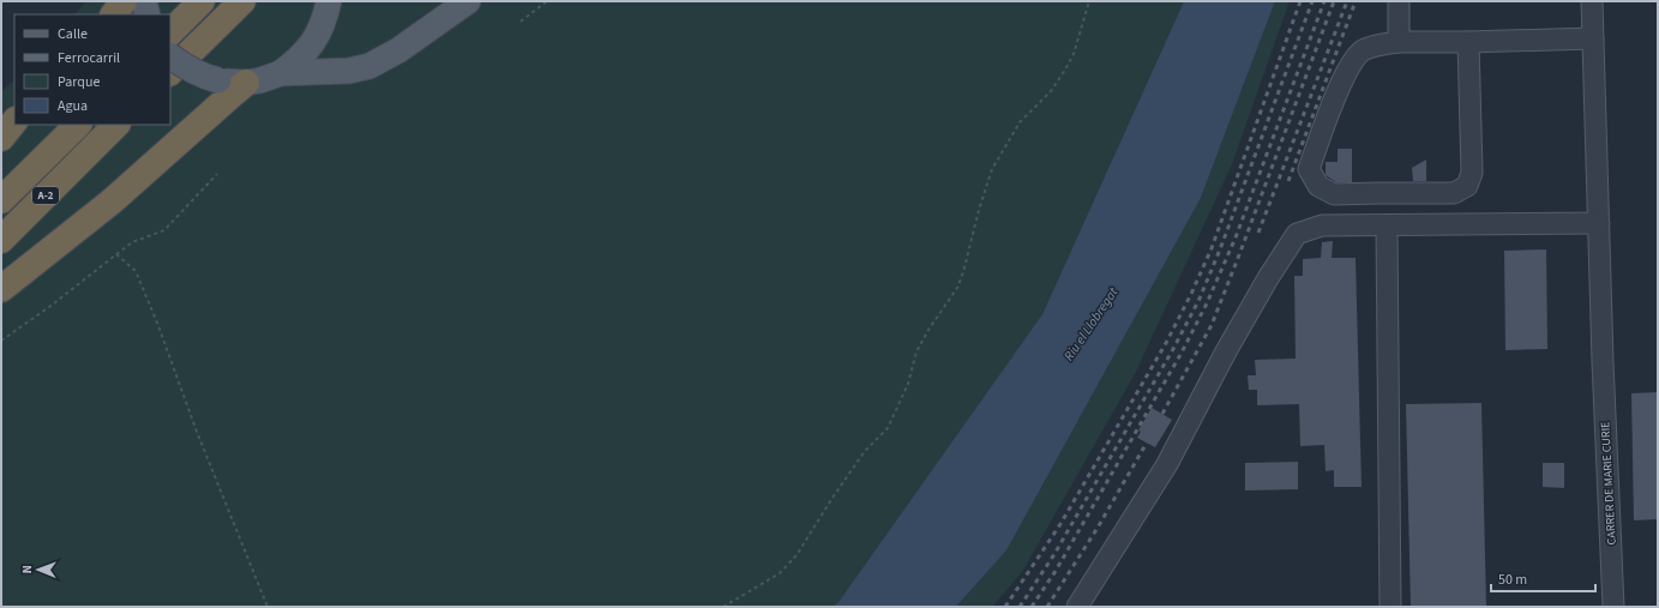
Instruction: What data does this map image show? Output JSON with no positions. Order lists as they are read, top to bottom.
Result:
{
  "streets": {
    "highway": ["A-2"],
    "street": ["CARRER DE MARIE CURIE"]
  },
  "water": ["Riu el Llobregat"],
  "legend": [
    "Calle",
    "Ferrocarril",
    "Parque",
    "Agua"
  ],
  "scale_bar": "50 m",
  "north": "left"
}
